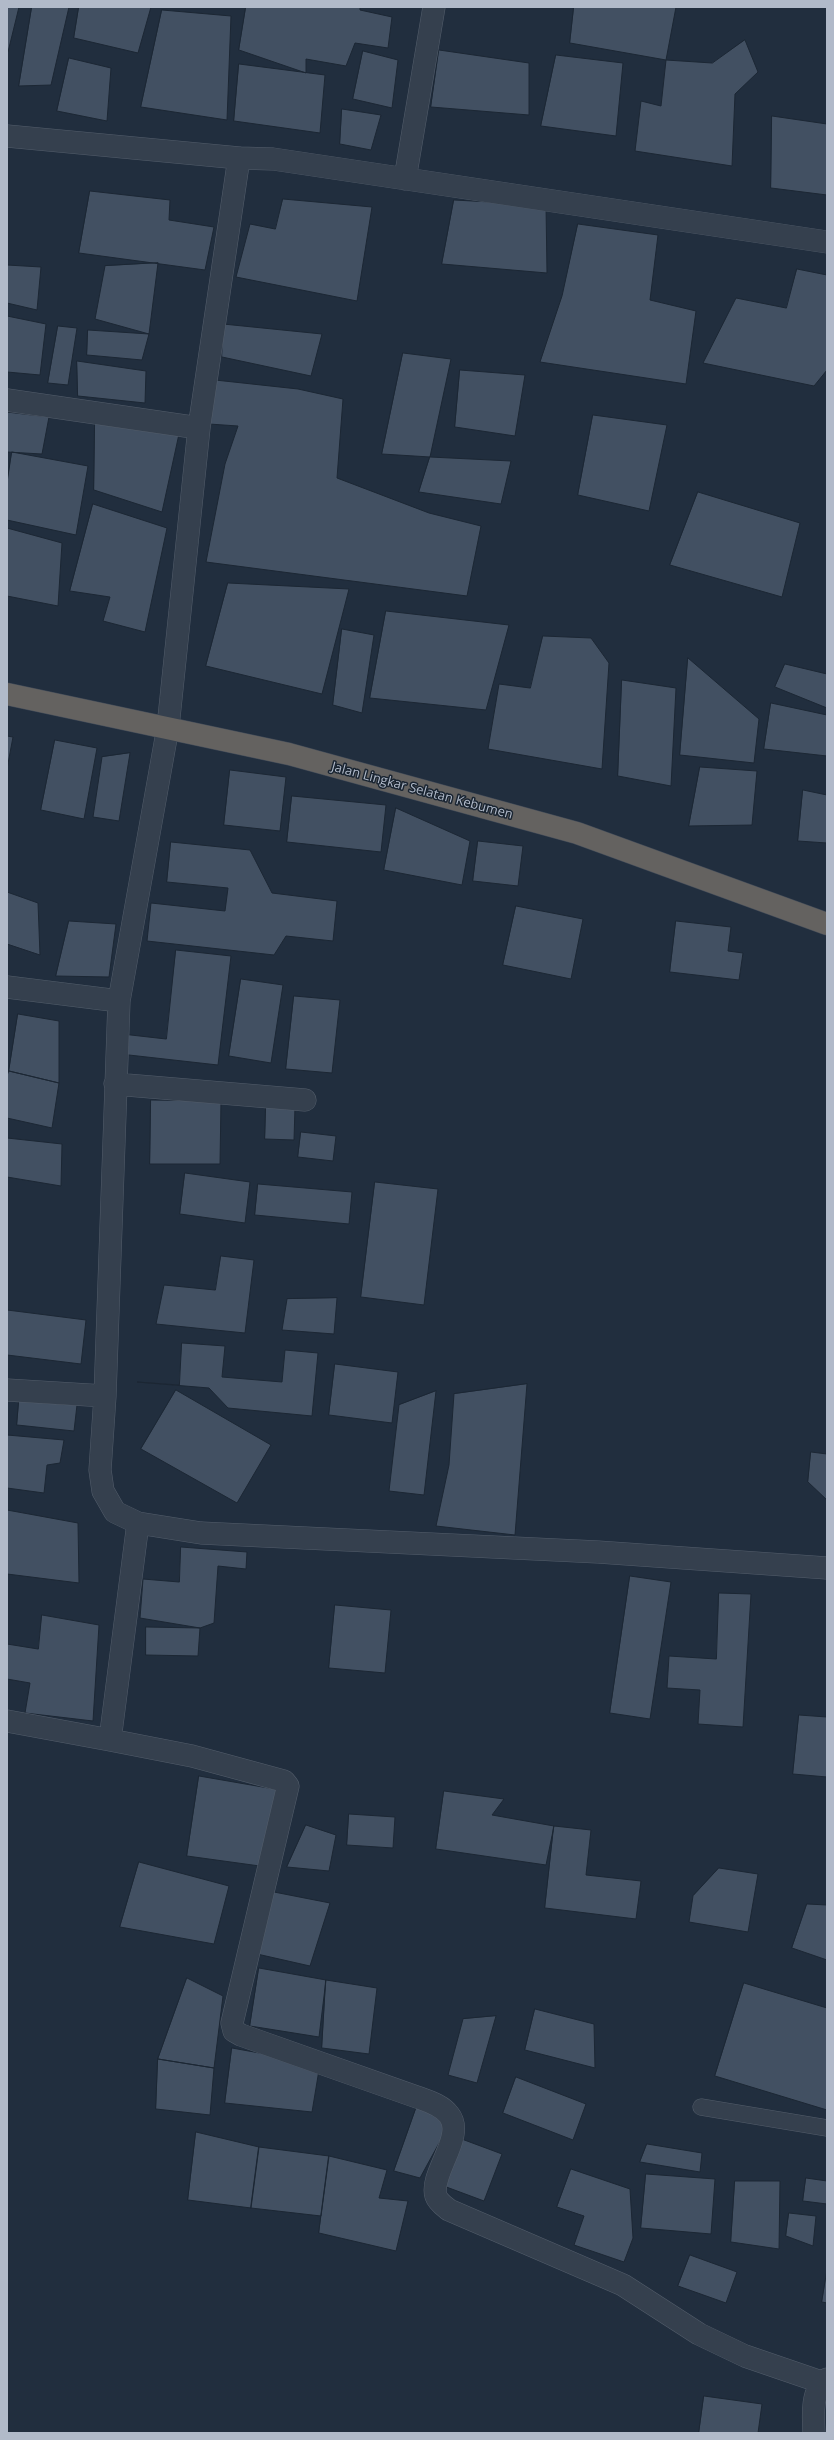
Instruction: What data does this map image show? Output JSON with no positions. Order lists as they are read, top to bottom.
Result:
{
  "streets": {
    "highway": ["Jalan Lingkar Selatan Kebumen"]
  }
}
